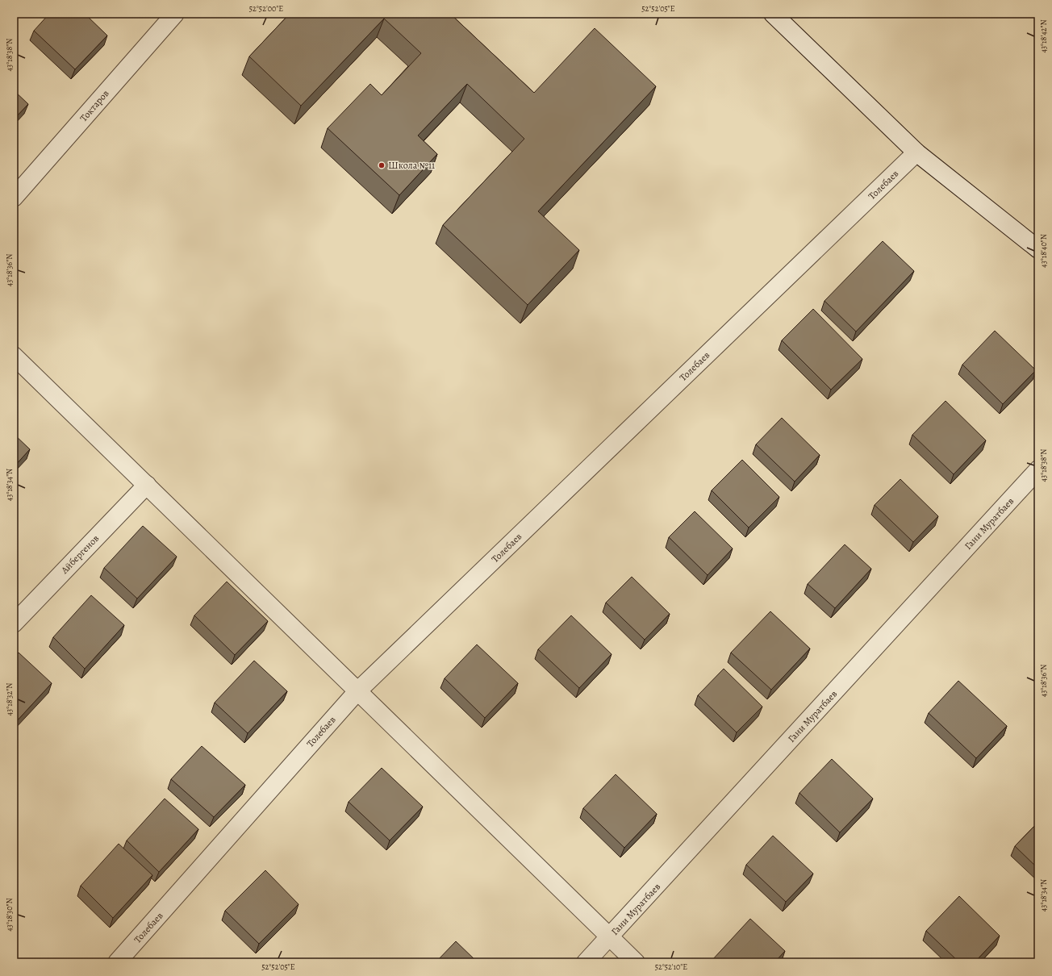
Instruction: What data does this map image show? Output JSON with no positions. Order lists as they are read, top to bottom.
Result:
{
  "streets": {
    "street": [
      "Токтаров",
      "Толебаев",
      "Гани Муратбаев",
      "Айбергенов"
    ]
  },
  "places": ["Школа №11"],
  "coordinates": [
    "52°52'00\"E",
    "52°52'05\"E",
    "43°18'42\"N",
    "43°18'38\"N",
    "43°18'40\"N",
    "43°18'36\"N",
    "43°18'34\"N",
    "43°18'32\"N",
    "43°18'30\"N",
    "52°52'10\"E"
  ]
}
